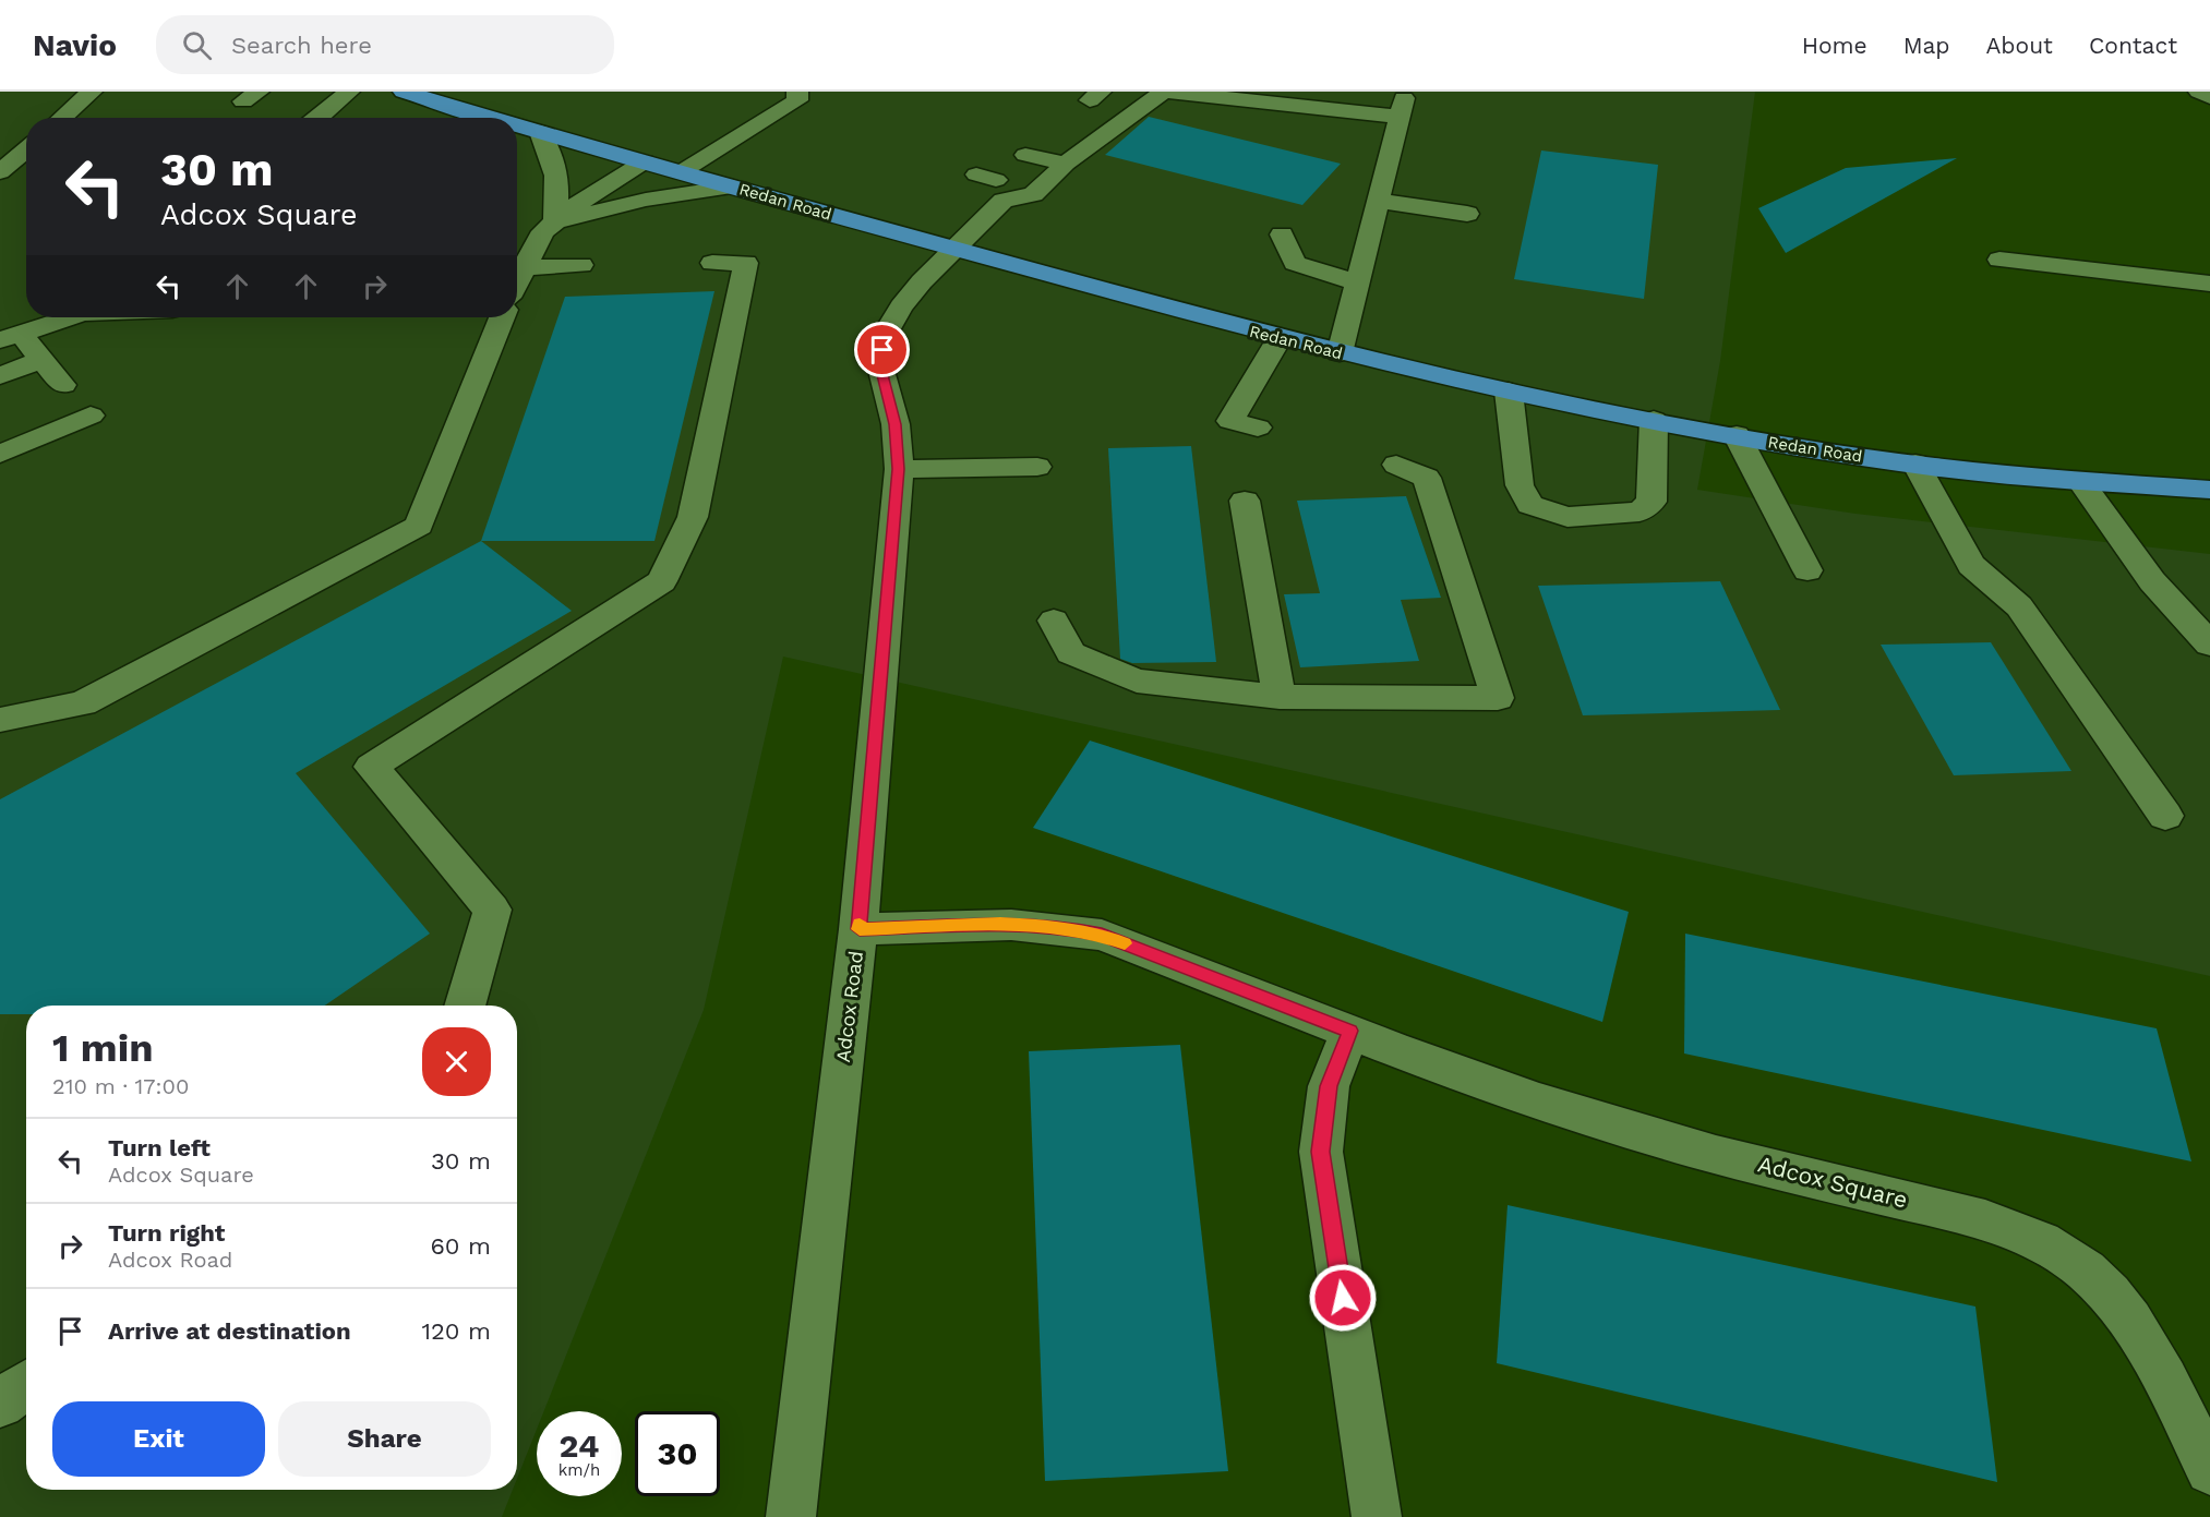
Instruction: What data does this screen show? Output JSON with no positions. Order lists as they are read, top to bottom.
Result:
{
  "streets": {
    "main road": ["Redan Road"],
    "street": ["Adcox Road", "Adcox Square"]
  },
  "crossings": [
    ["Redan Road", "Adcox Road"],
    ["Adcox Road", "Adcox Square"]
  ],
  "page": {
    "header": "Navio",
    "search": "Search here",
    "nav": [
      "Home",
      "Map",
      "About",
      "Contact"
    ],
    "turn": ["30 m", "Adcox Square"],
    "heading": ["1 min", "210 m · 17:00"],
    "list": [
      {
        "name": "Turn left",
        "note": "Adcox Square",
        "value": "30 m"
      },
      {
        "name": "Turn right",
        "note": "Adcox Road",
        "value": "60 m"
      },
      {
        "name": "Arrive at destination",
        "value": "120 m"
      }
    ],
    "buttons": ["Exit", "Share"],
    "speed": "24 km/h",
    "limit": "30"
  }
}
